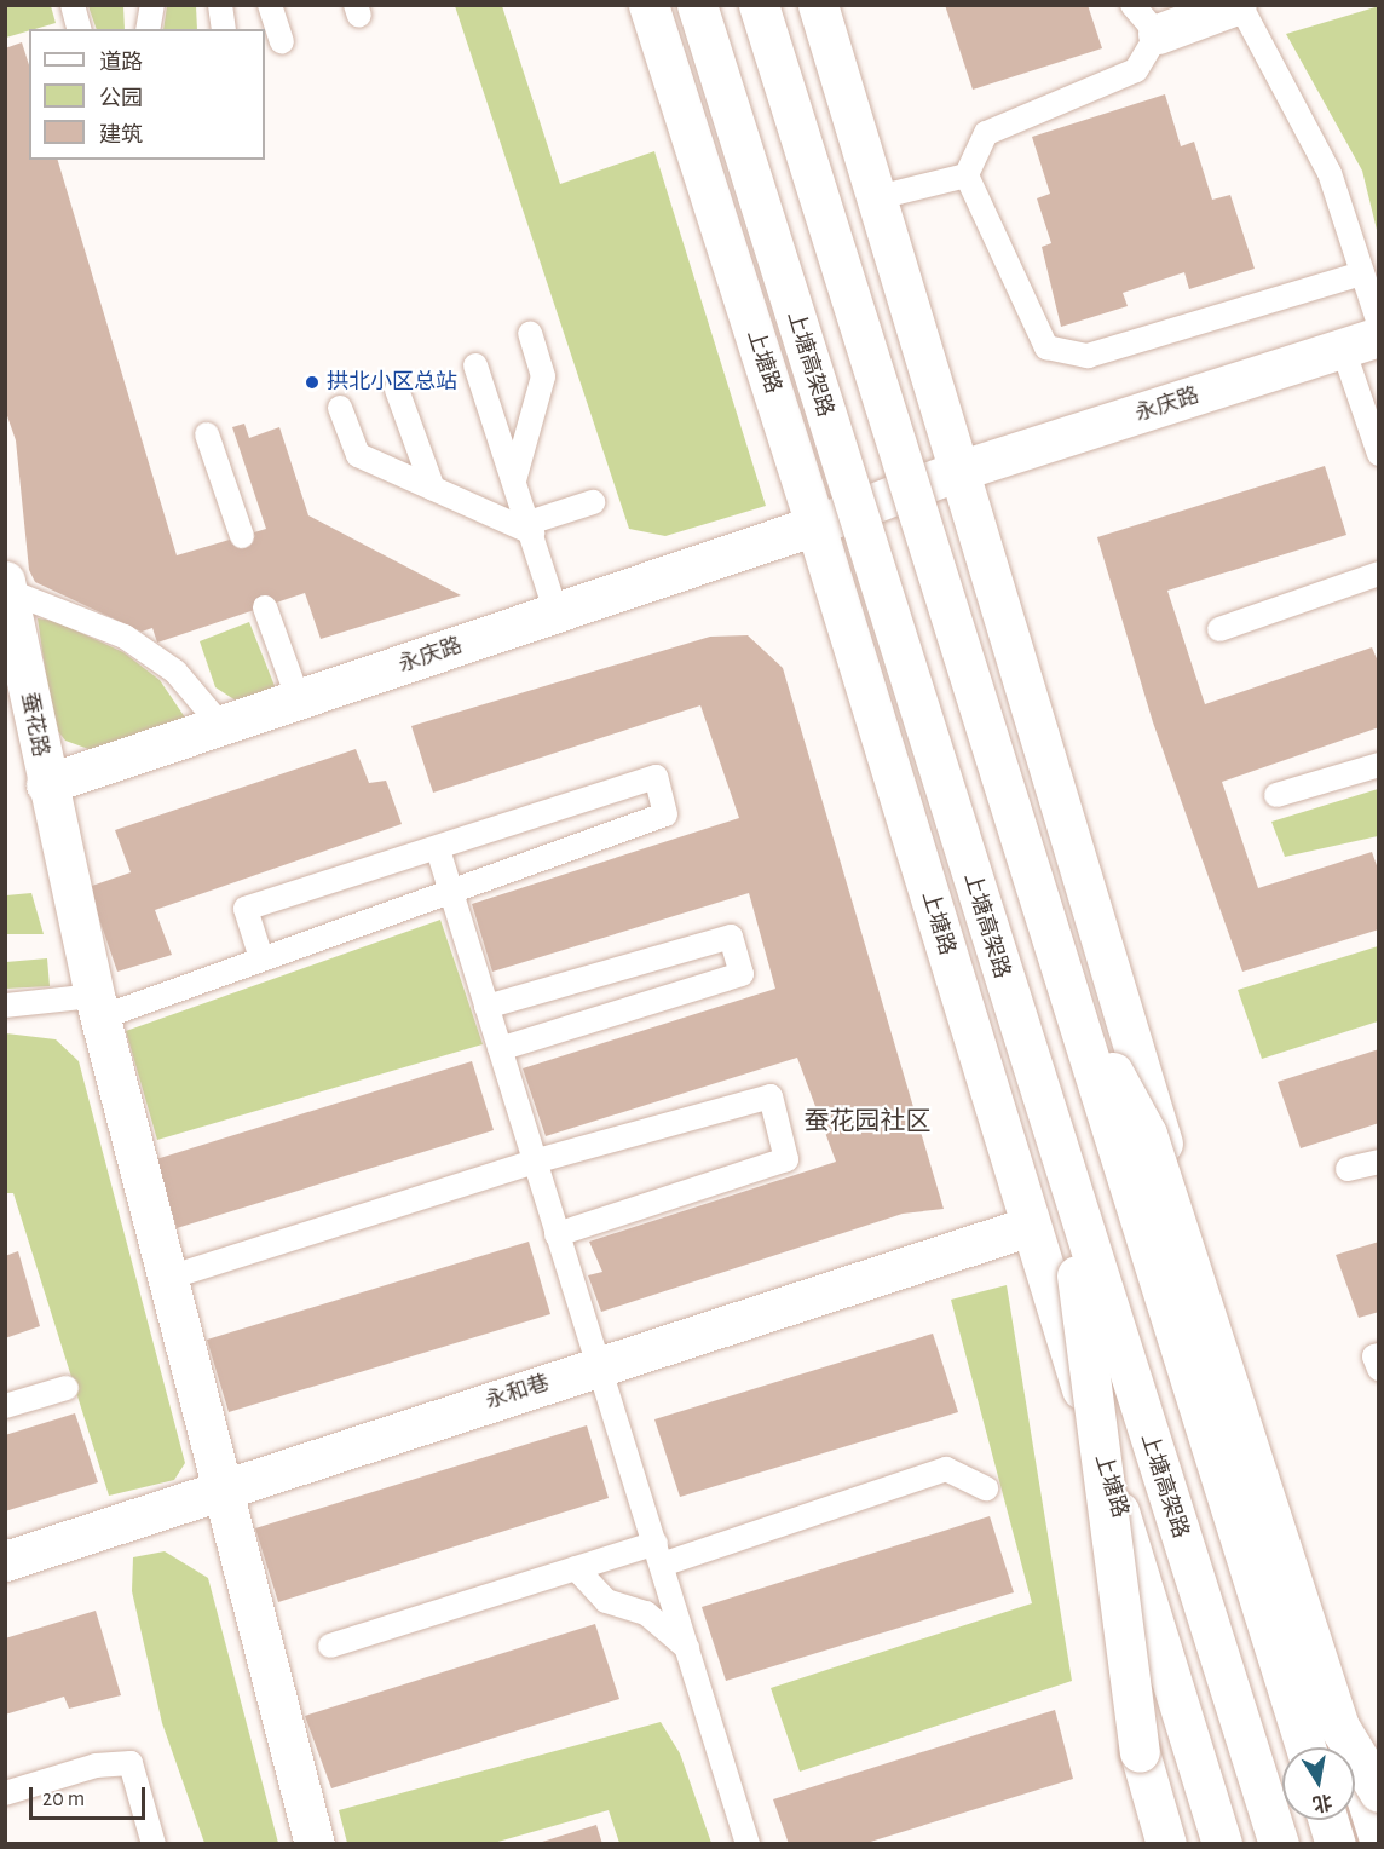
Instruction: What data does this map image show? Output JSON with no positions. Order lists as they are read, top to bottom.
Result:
{
  "streets": {
    "main road": [
      "上塘路",
      "上塘高架路",
      "永庆路",
      "蚕花路",
      "永和巷"
    ]
  },
  "crossings": [
    ["上塘路", "永庆路"],
    ["上塘路", "永和巷"],
    ["永庆路", "蚕花路"],
    ["蚕花路", "永和巷"]
  ],
  "districts": ["蚕花园社区"],
  "places": ["拱北小区总站"],
  "legend": ["道路", "公园", "建筑"],
  "scale_bar": "20 m",
  "north": "bottom"
}
